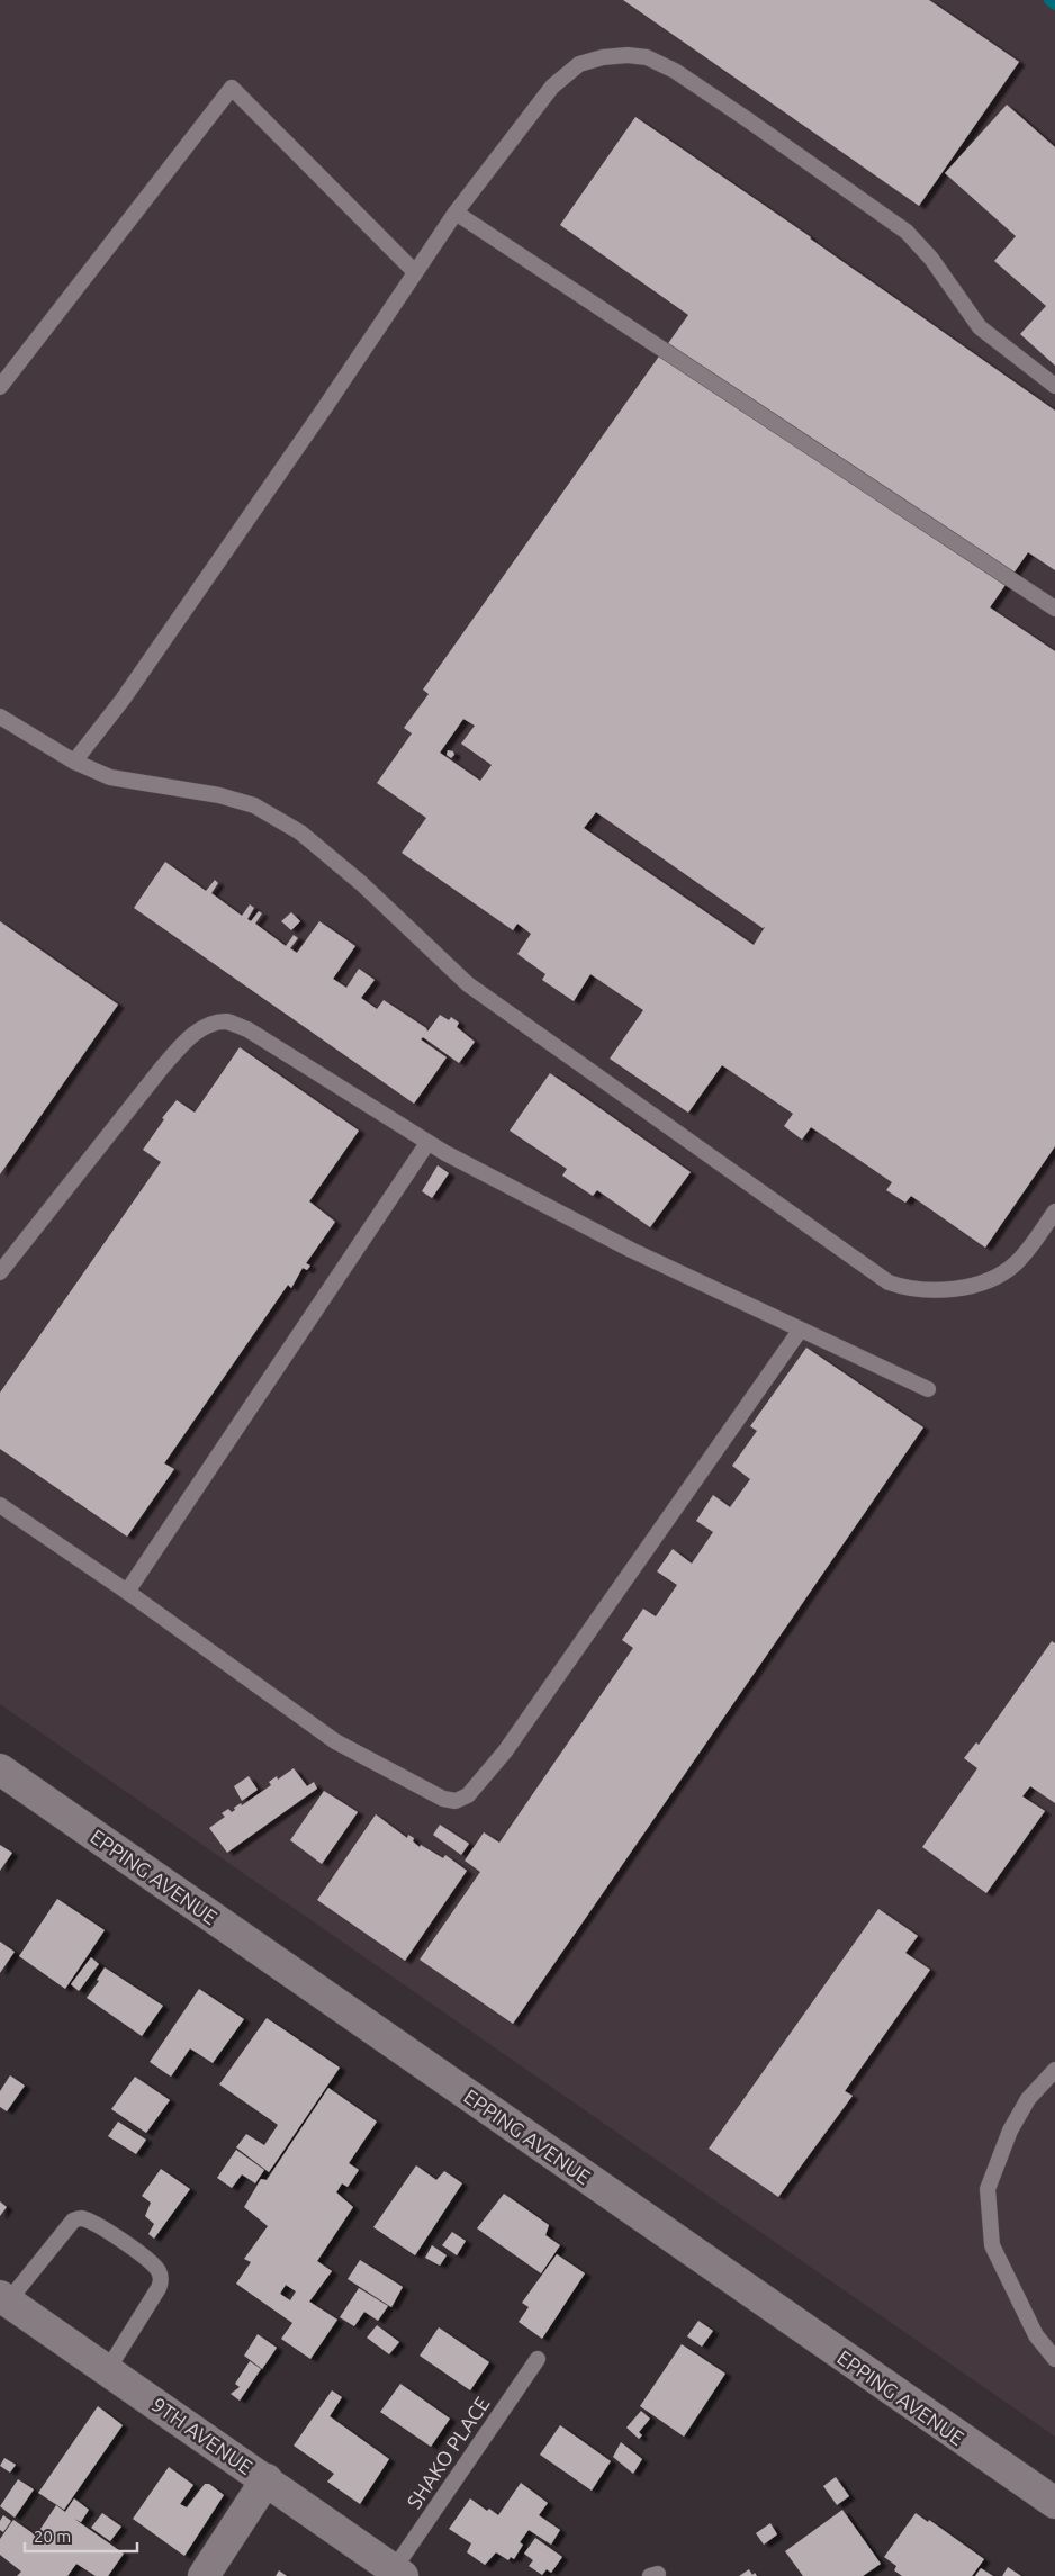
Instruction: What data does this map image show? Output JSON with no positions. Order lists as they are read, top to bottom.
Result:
{
  "streets": {
    "street": ["EPPING AVENUE", "9TH AVENUE"],
    "lane": ["SHAKO PLACE"]
  },
  "crossings": [
    ["9TH AVENUE", "SHAKO PLACE"]
  ],
  "scale_bar": "20 m"
}
